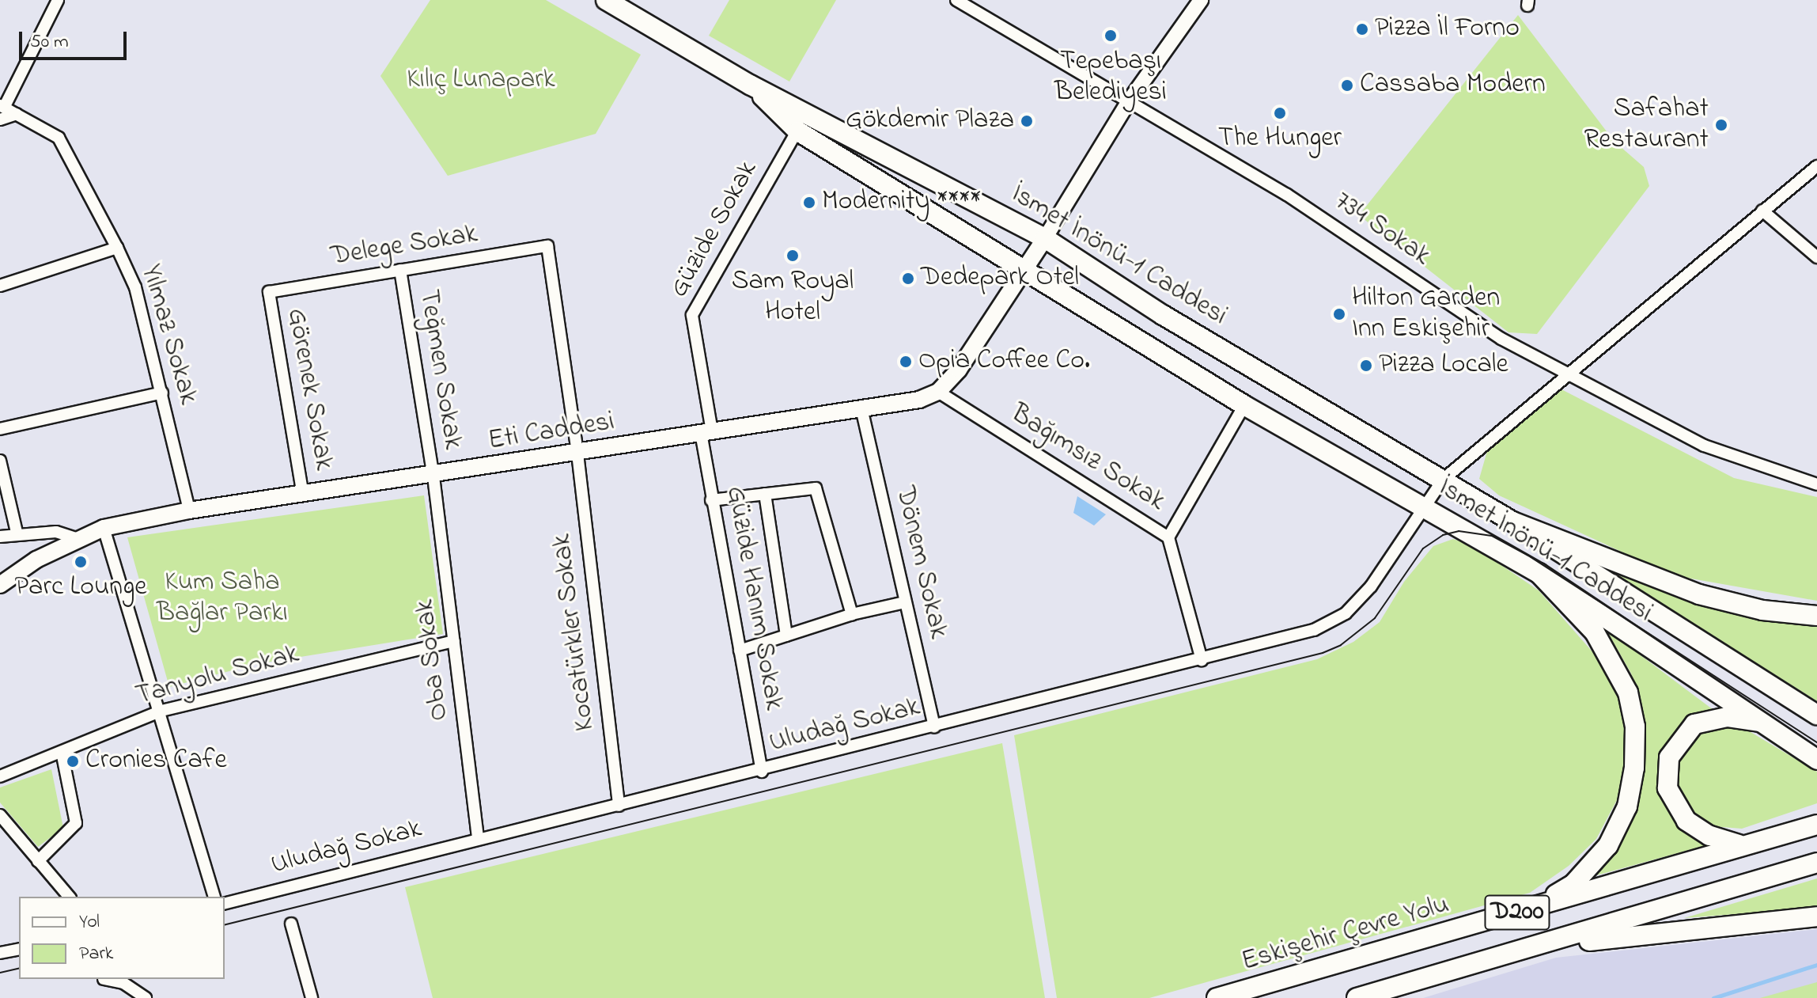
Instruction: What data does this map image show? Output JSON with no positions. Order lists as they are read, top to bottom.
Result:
{
  "streets": {
    "main road": [
      "İsmet İnönü-1 Caddesi",
      "Eti Caddesi",
      "D200",
      "Eskişehir Çevre Yolu"
    ],
    "street": [
      "Güzide Sokak",
      "734 Sokak",
      "Delege Sokak",
      "Yılmaz Sokak",
      "Teğmen Sokak",
      "Görenek Sokak",
      "Bağımsız Sokak",
      "Dönem Sokak",
      "Güzide Hanım Sokak",
      "Kocatürkler Sokak",
      "Oba Sokak",
      "Tanyolu Sokak",
      "Uludağ Sokak"
    ]
  },
  "crossings": [
    ["Güzide Sokak", "İsmet İnönü-1 Caddesi"],
    ["Güzide Sokak", "Eti Caddesi"],
    ["Güzide Sokak", "Güzide Hanım Sokak"],
    ["734 Sokak", "Uludağ Sokak"],
    ["Delege Sokak", "Teğmen Sokak"],
    ["Delege Sokak", "Görenek Sokak"],
    ["Delege Sokak", "Kocatürkler Sokak"],
    ["İsmet İnönü-1 Caddesi", "Uludağ Sokak"],
    ["Yılmaz Sokak", "Eti Caddesi"],
    ["Teğmen Sokak", "Eti Caddesi"],
    ["Teğmen Sokak", "Oba Sokak"],
    ["Görenek Sokak", "Eti Caddesi"],
    ["Eti Caddesi", "Bağımsız Sokak"],
    ["Eti Caddesi", "Dönem Sokak"],
    ["Eti Caddesi", "Güzide Hanım Sokak"],
    ["Eti Caddesi", "Kocatürkler Sokak"],
    ["Eti Caddesi", "Oba Sokak"],
    ["Bağımsız Sokak", "Uludağ Sokak"],
    ["Dönem Sokak", "Uludağ Sokak"],
    ["Güzide Hanım Sokak", "Uludağ Sokak"],
    ["Kocatürkler Sokak", "Uludağ Sokak"],
    ["Oba Sokak", "Tanyolu Sokak"],
    ["Oba Sokak", "Uludağ Sokak"]
  ],
  "parks": ["Kılıç Lunapark", "Kum Saha Bağlar Parkı"],
  "places": [
    "Pizza İl Forno",
    "Tepebaşı Belediyesi",
    "Cassaba Modern",
    "The Hunger",
    "Gökdemir Plaza",
    "Safahat Restaurant",
    "Modernity ****",
    "Sam Royal Hotel",
    "Dedepark Otel",
    "Hilton Garden Inn Eskişehir",
    "Opia Coffee Co.",
    "Pizza Locale",
    "Parc Lounge",
    "Cronies Cafe"
  ],
  "legend": ["Yol", "Park"],
  "scale_bar": "50 m"
}
